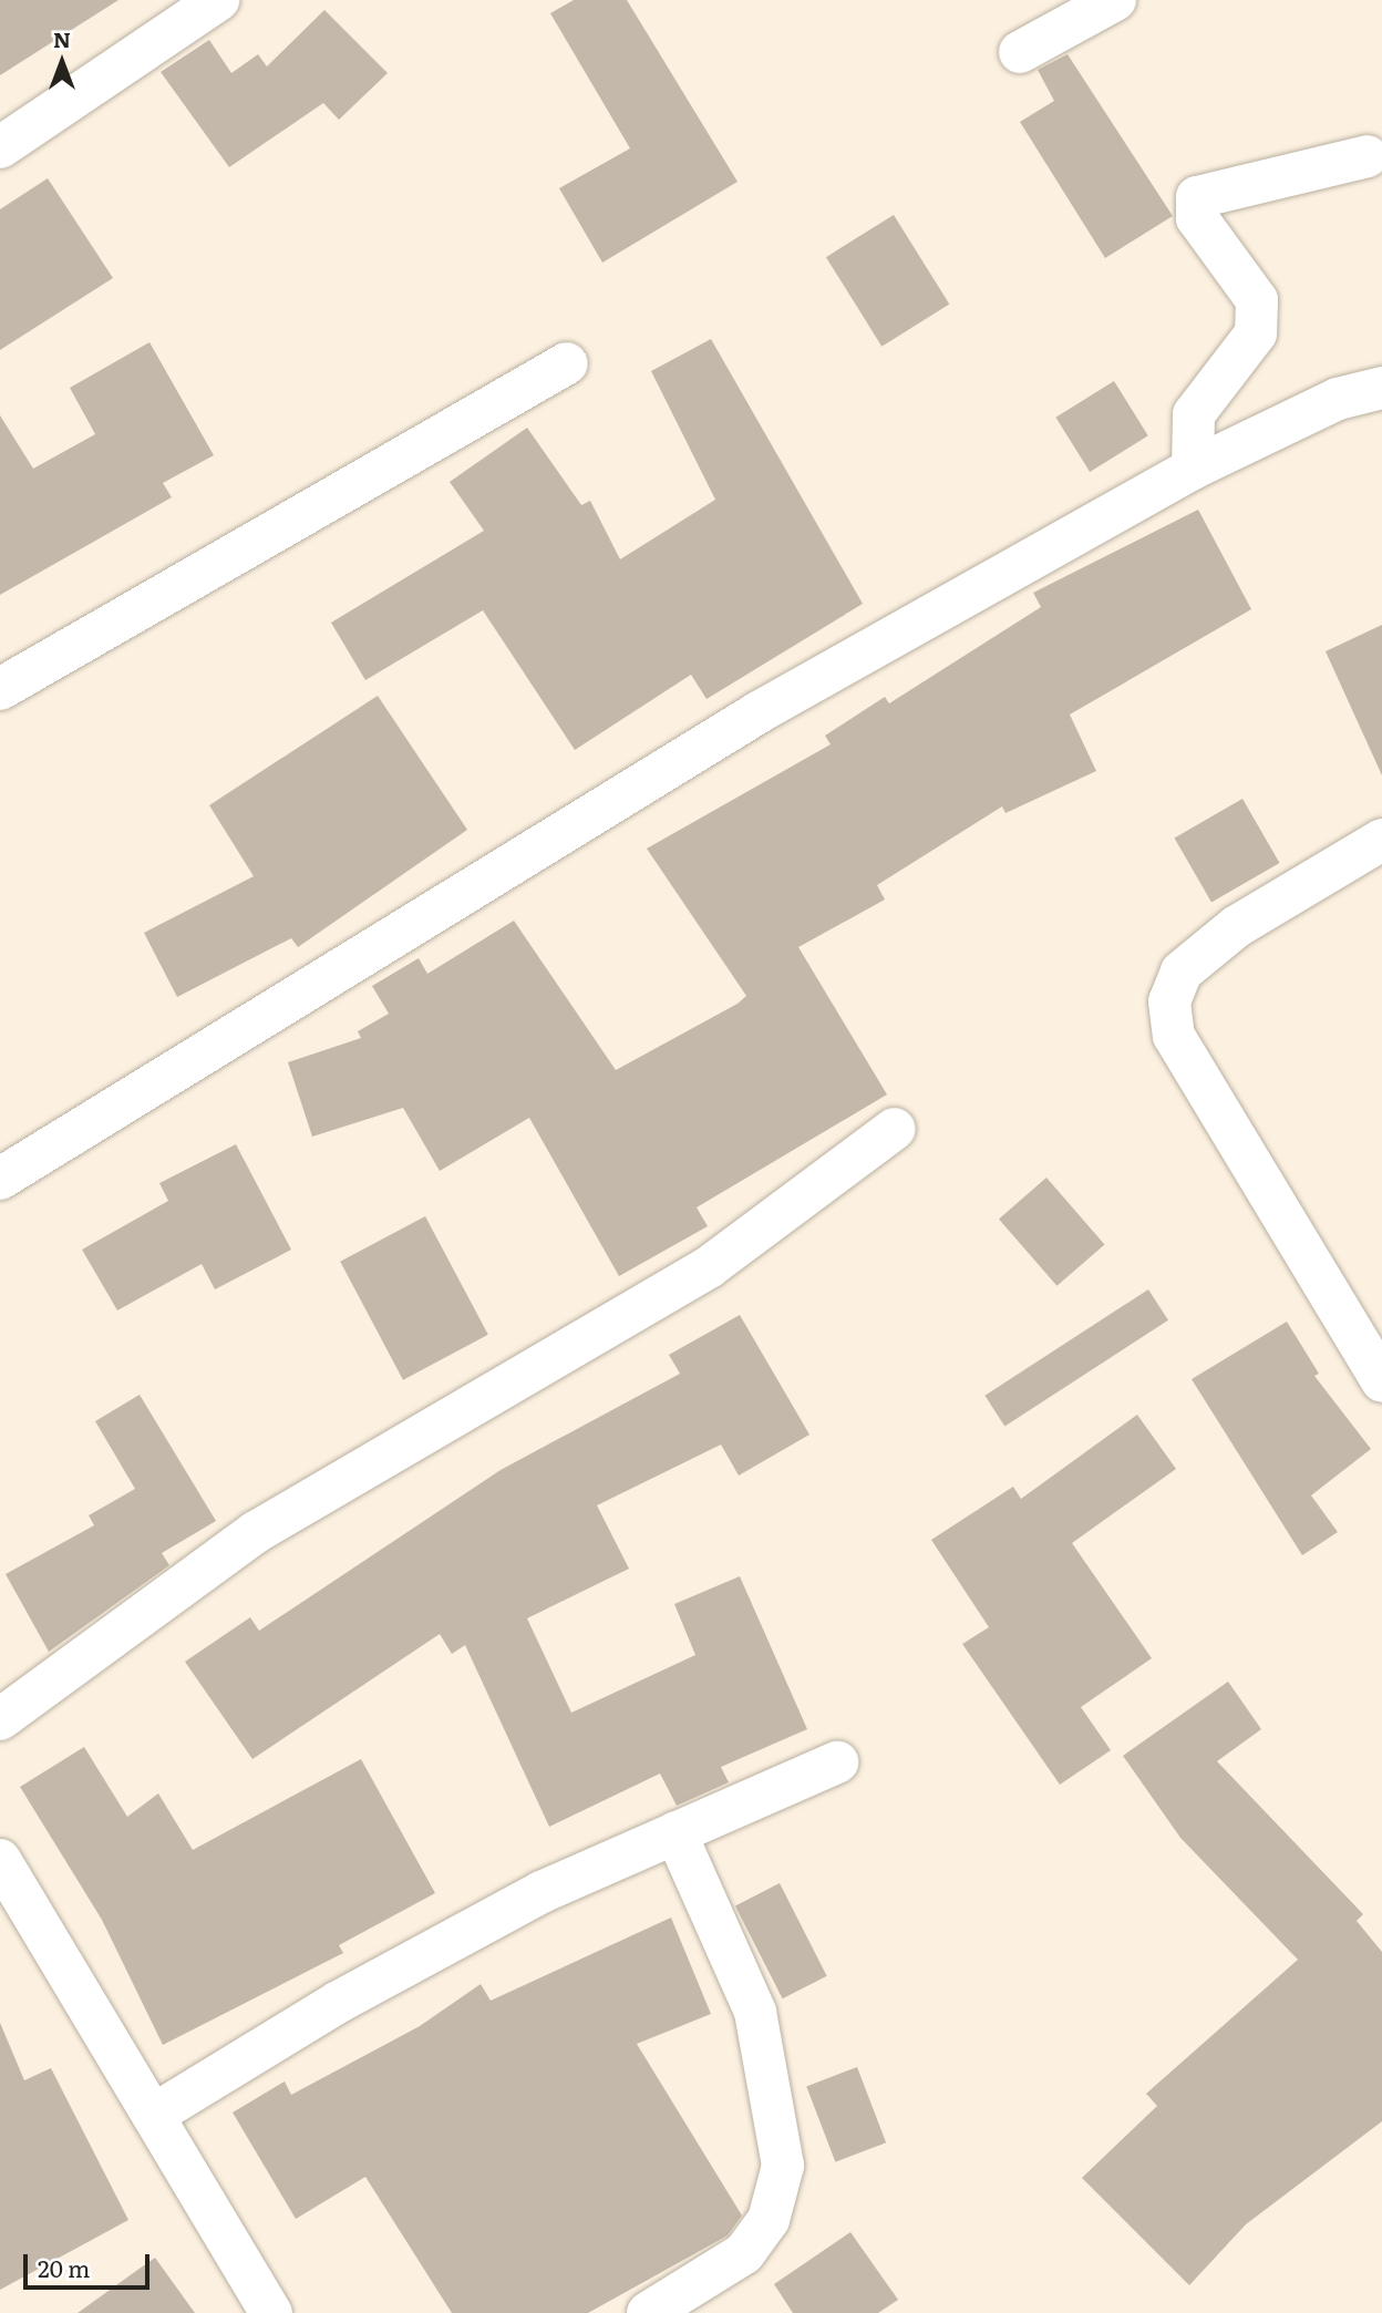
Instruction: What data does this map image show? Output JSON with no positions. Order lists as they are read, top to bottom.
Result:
{
  "scale_bar": "20 m",
  "north": "top"
}
